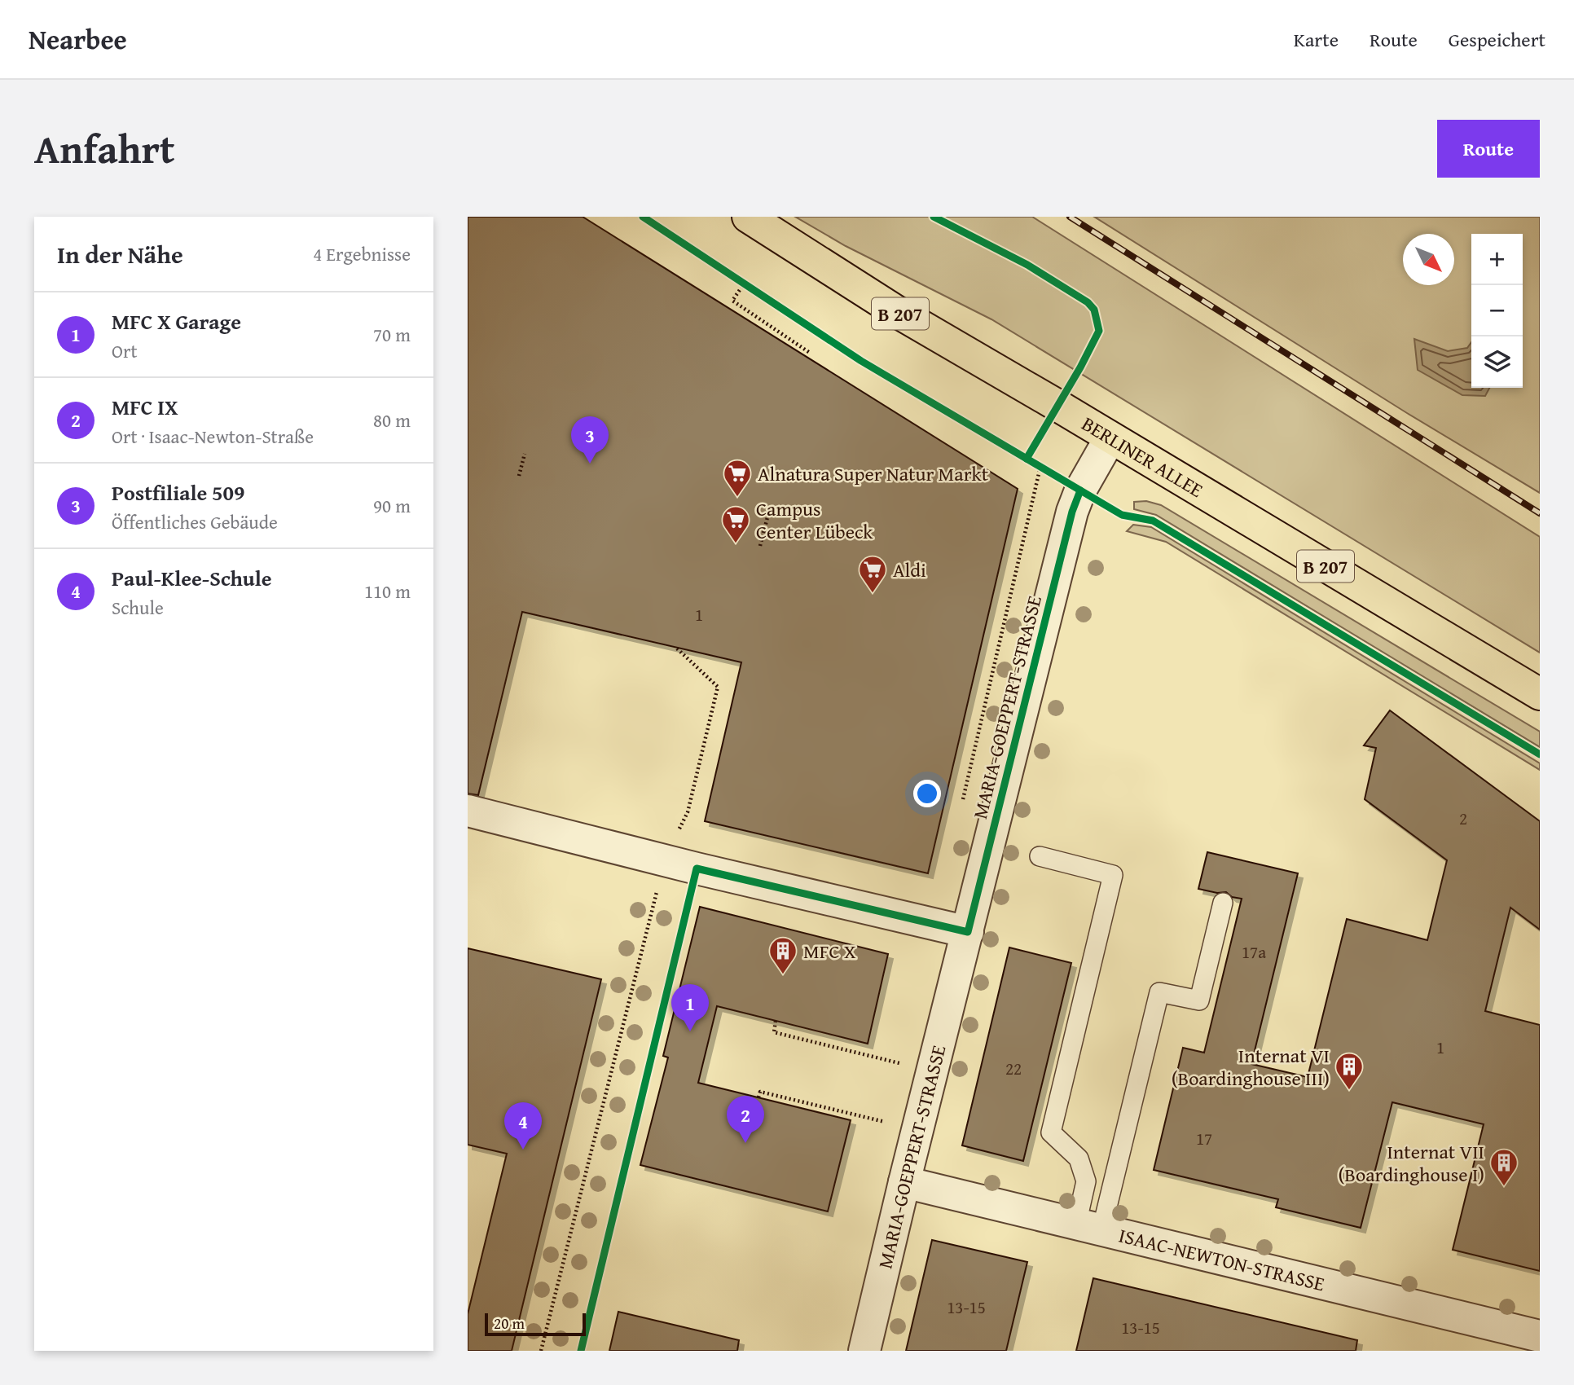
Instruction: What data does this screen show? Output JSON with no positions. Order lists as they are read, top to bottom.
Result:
{
  "streets": {
    "main road": ["B 207", "BERLINER ALLEE"],
    "street": ["MARIA-GOEPPERT-STRASSE", "ISAAC-NEWTON-STRASSE"]
  },
  "crossings": [
    ["BERLINER ALLEE", "MARIA-GOEPPERT-STRASSE"],
    ["MARIA-GOEPPERT-STRASSE", "ISAAC-NEWTON-STRASSE"]
  ],
  "places": {
    "supermarket": ["Alnatura Super Natur Markt", "Campus Center Lübeck", "Aldi"],
    "building": ["MFC X", "Internat VI (Boardinghouse III)", "Internat VII (Boardinghouse I)"]
  },
  "house_numbers": [
    "1",
    "2",
    "17a",
    "1",
    "22",
    "17",
    "13-15",
    "13-15"
  ],
  "scale_bar": "20 m",
  "north": "bottom right",
  "page": {
    "header": "Nearbee",
    "nav": ["Karte", "Route", "Gespeichert"],
    "title": "Anfahrt",
    "buttons": "Route",
    "heading": ["In der Nähe", "4 Ergebnisse"],
    "map_buttons": ["+", "−"],
    "list": [
      {
        "mark": "1",
        "name": "MFC X Garage",
        "note": "Ort",
        "value": "70 m"
      },
      {
        "mark": "2",
        "name": "MFC IX",
        "note": "Ort · Isaac-Newton-Straße",
        "value": "80 m"
      },
      {
        "mark": "3",
        "name": "Postfiliale 509",
        "note": "Öffentliches Gebäude",
        "value": "90 m"
      },
      {
        "mark": "4",
        "name": "Paul-Klee-Schule",
        "note": "Schule",
        "value": "110 m"
      }
    ],
    "pins": [
      "3",
      "1",
      "2",
      "4"
    ],
    "scale": "20 m"
  }
}
